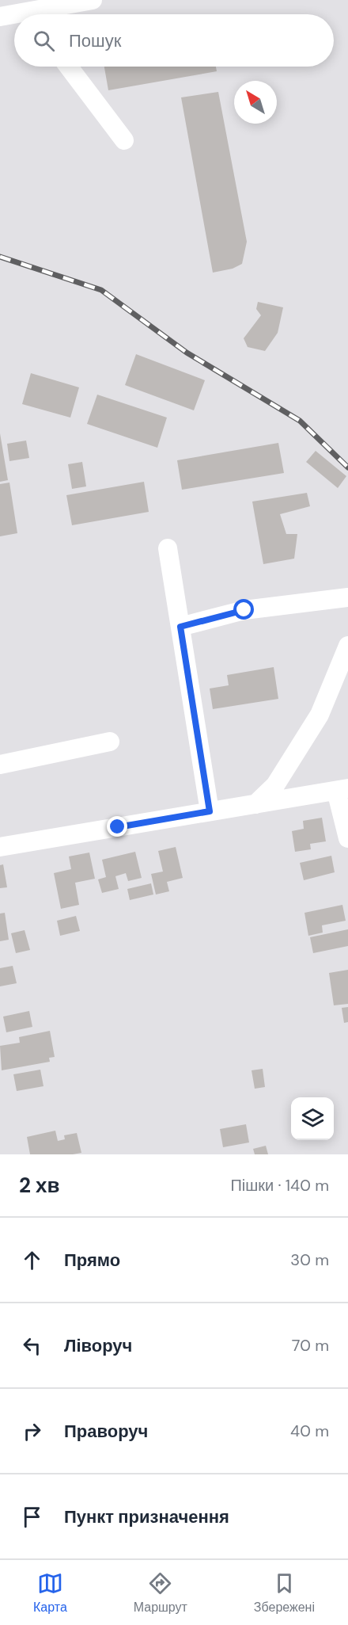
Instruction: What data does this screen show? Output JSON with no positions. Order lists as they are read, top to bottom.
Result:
{
  "north": "top left",
  "page": {
    "search": "Пошук",
    "heading": ["2 хв", "Пішки · 140 m"],
    "list": [
      ["Прямо", "30 m"],
      ["Ліворуч", "70 m"],
      ["Праворуч", "40 m"],
      "Пункт призначення"
    ],
    "nav": ["Карта", "Маршрут", "Збережені"]
  }
}
